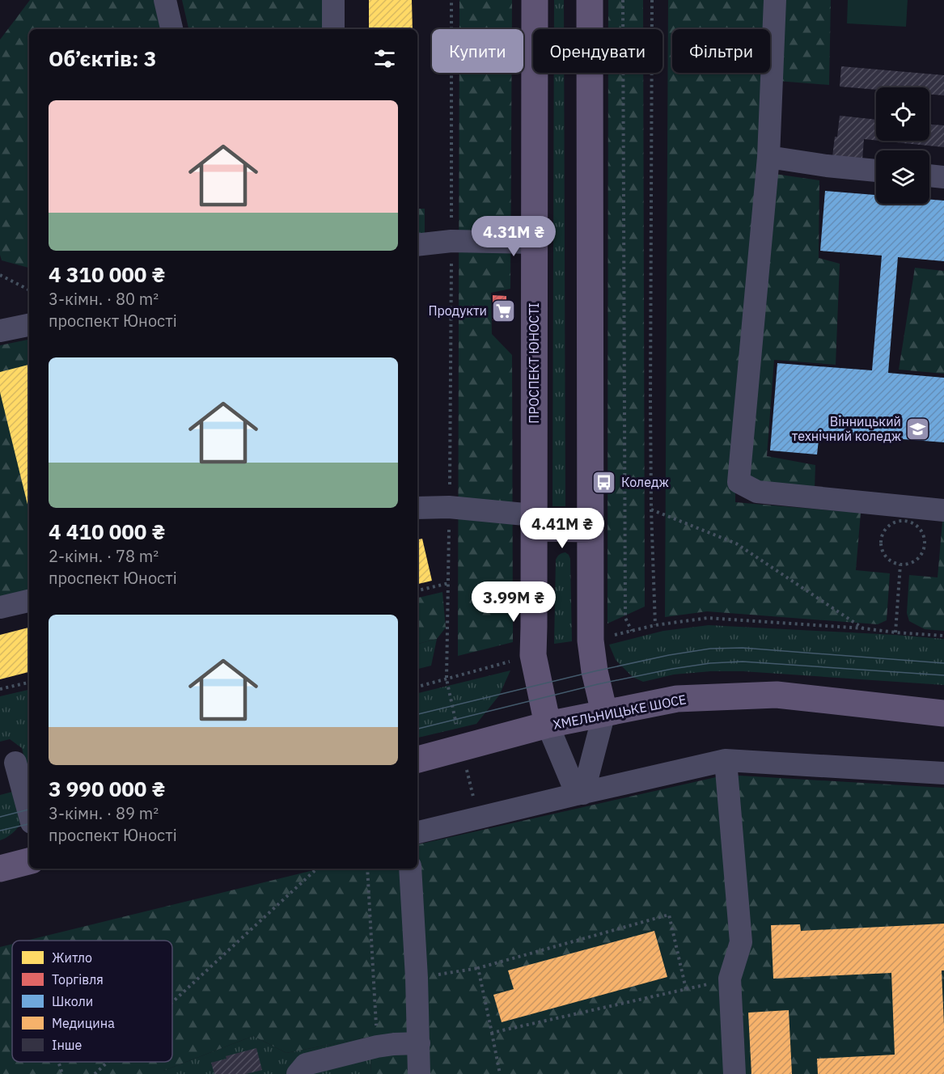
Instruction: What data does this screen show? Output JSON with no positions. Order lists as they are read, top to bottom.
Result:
{
  "streets": {
    "main road": ["ПРОСПЕКТ ЮНОСТІ", "ХМЕЛЬНИЦЬКЕ ШОСЕ"]
  },
  "crossings": [
    ["ПРОСПЕКТ ЮНОСТІ", "ХМЕЛЬНИЦЬКЕ ШОСЕ"]
  ],
  "places": {
    "supermarket": ["Продукти"],
    "school or university": ["Вінницький технічний коледж"],
    "bus stop": ["Коледж"]
  },
  "legend": [
    "Житло",
    "Торгівля",
    "Школи",
    "Медицина",
    "Інше"
  ],
  "page": {
    "chip": ["Купити", "Орендувати", "Фільтри"],
    "heading": "Об’єктів: 3",
    "list": [
      {
        "name": "4 310 000 ₴",
        "note": "3-кімн. · 80 m² · проспект Юності"
      },
      {
        "name": "4 410 000 ₴",
        "note": "2-кімн. · 78 m² · проспект Юності"
      },
      {
        "name": "3 990 000 ₴",
        "note": "3-кімн. · 89 m² · проспект Юності"
      }
    ],
    "price": ["4.31M ₴", "4.41M ₴", "3.99M ₴"]
  }
}
